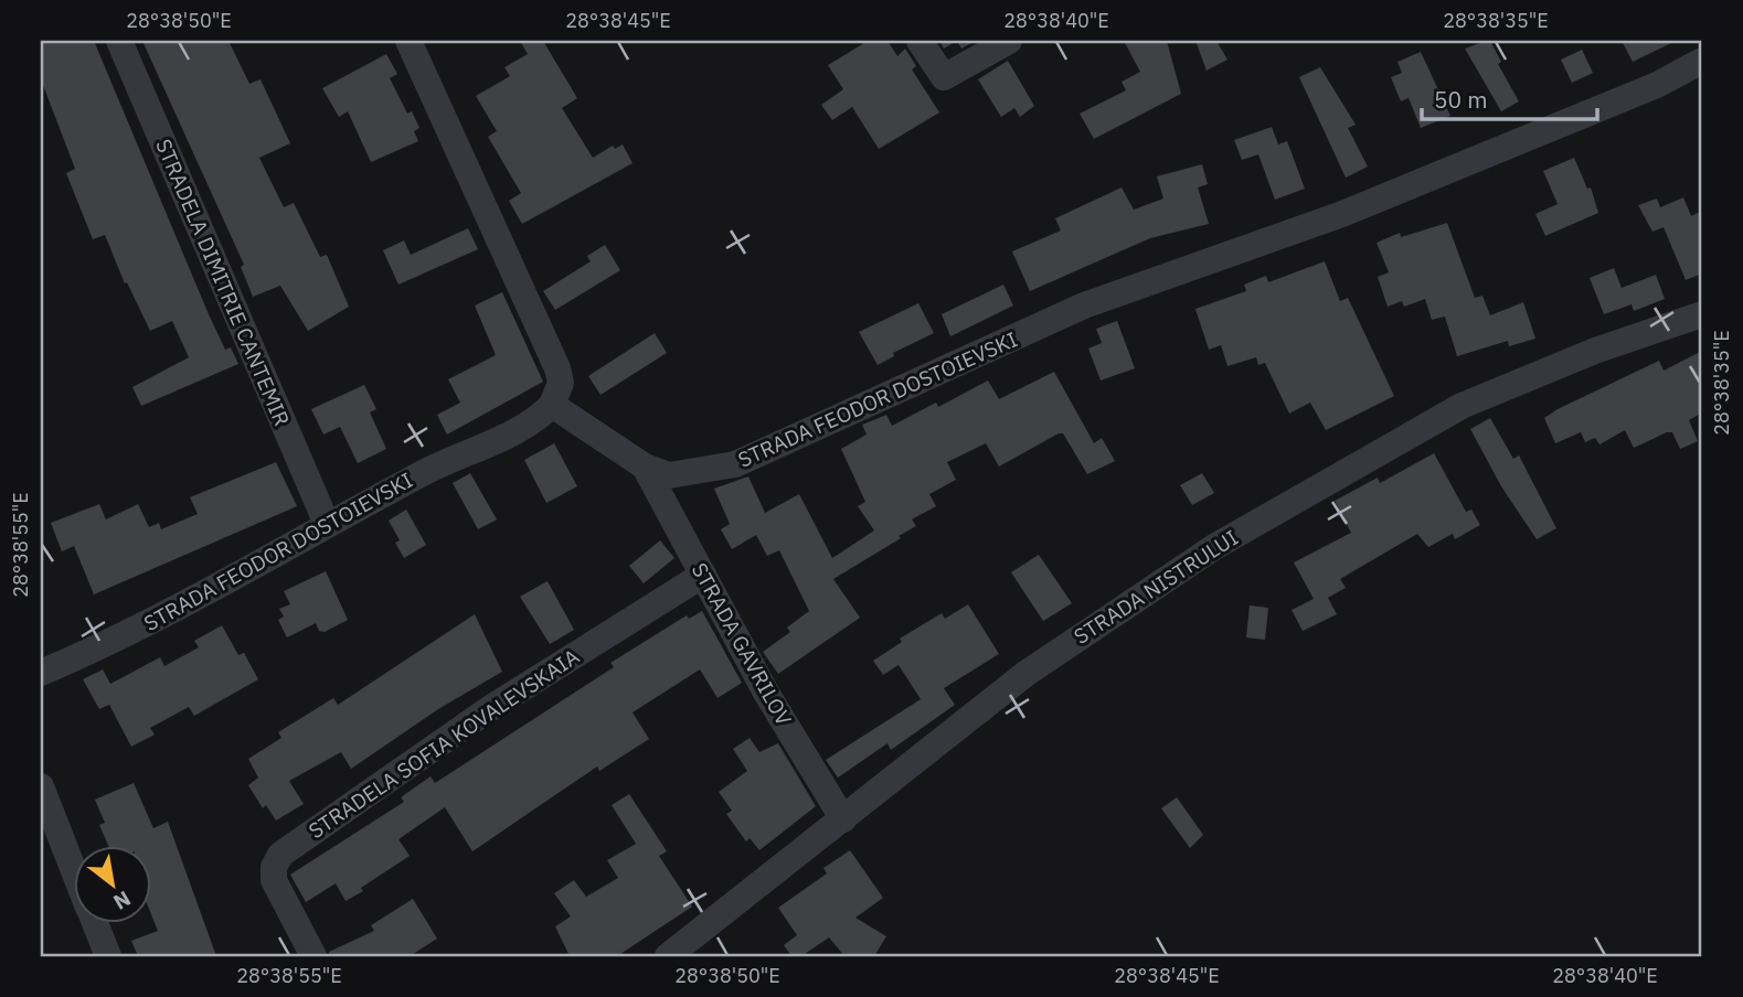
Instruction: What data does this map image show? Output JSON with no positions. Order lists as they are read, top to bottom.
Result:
{
  "streets": {
    "street": [
      "STRADELA DIMITRIE CANTEMIR",
      "STRADA FEODOR DOSTOIEVSKI",
      "STRADA NISTRULUI",
      "STRADA GAVRILOV",
      "STRADELA SOFIA KOVALEVSKAIA"
    ]
  },
  "crossings": [
    ["STRADELA DIMITRIE CANTEMIR", "STRADA FEODOR DOSTOIEVSKI"],
    ["STRADA FEODOR DOSTOIEVSKI", "STRADA GAVRILOV"],
    ["STRADA NISTRULUI", "STRADA GAVRILOV"],
    ["STRADA GAVRILOV", "STRADELA SOFIA KOVALEVSKAIA"]
  ],
  "scale_bar": "50 m",
  "north": "bottom right",
  "coordinates": [
    "28°38'50\"E",
    "28°38'45\"E",
    "28°38'40\"E",
    "28°38'35\"E",
    "28°38'55\"E"
  ]
}
